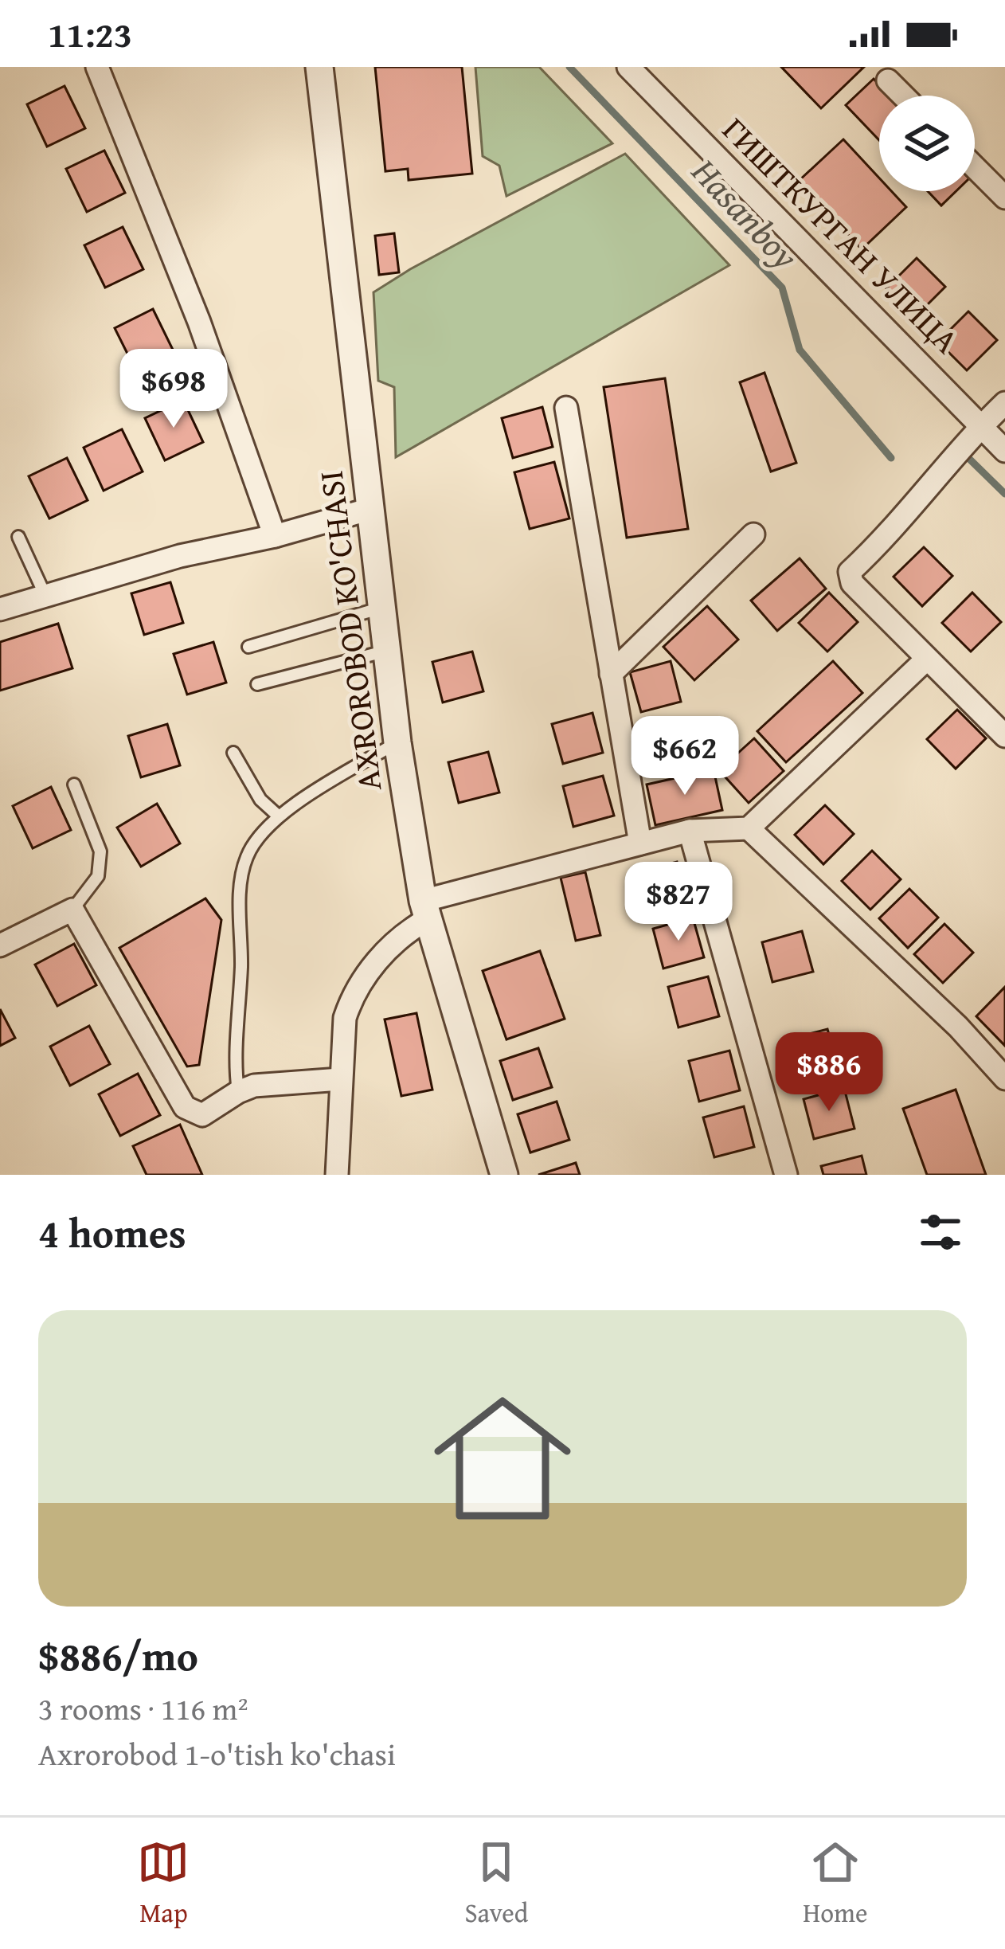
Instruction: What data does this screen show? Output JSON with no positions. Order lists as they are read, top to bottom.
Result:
{
  "streets": {
    "street": ["ГИШТКУРГАН УЛИЦА", "AXROROBOD KO'CHASI"]
  },
  "water": ["Hasanboy"],
  "page": {
    "status": "11:23",
    "price": [
      "$698",
      "$662",
      "$827",
      "$886"
    ],
    "heading": "4 homes",
    "list": [
      {
        "name": "$886/mo",
        "note": "3 rooms · 116 m² · Axrorobod 1-o'tish ko'chasi"
      }
    ],
    "tabs": ["Map", "Saved", "Home"]
  }
}
